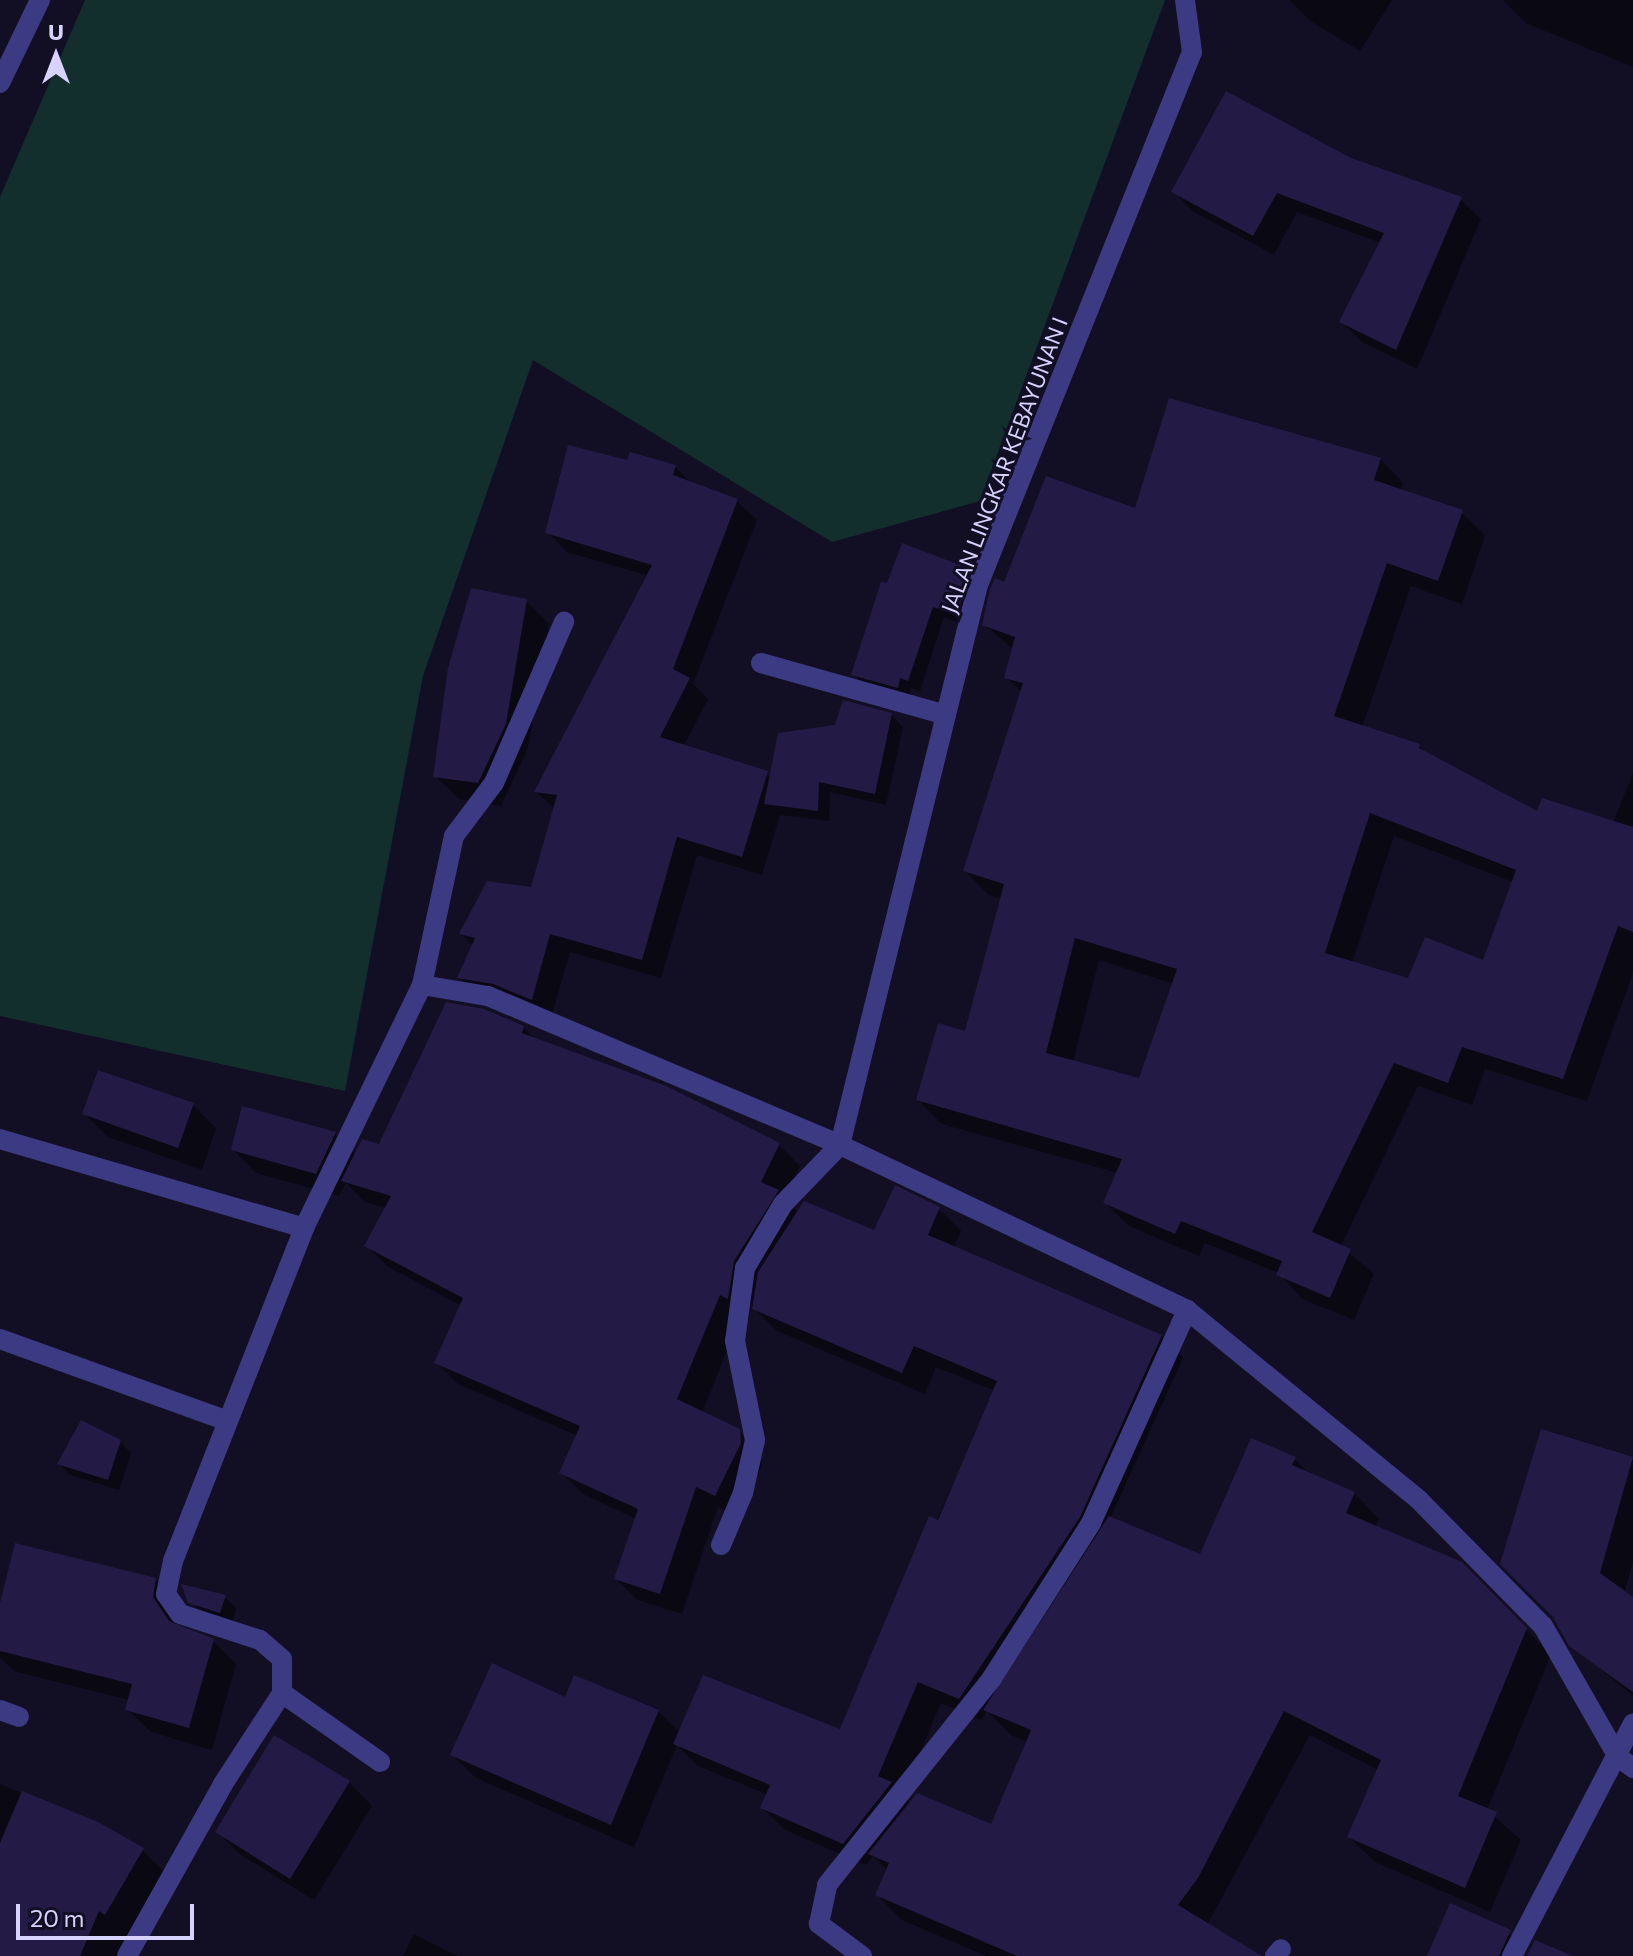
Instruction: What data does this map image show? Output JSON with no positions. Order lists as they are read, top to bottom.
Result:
{
  "streets": {
    "street": ["JALAN LINGKAR KEBAYUNAN I"]
  },
  "scale_bar": "20 m",
  "north": "top"
}
